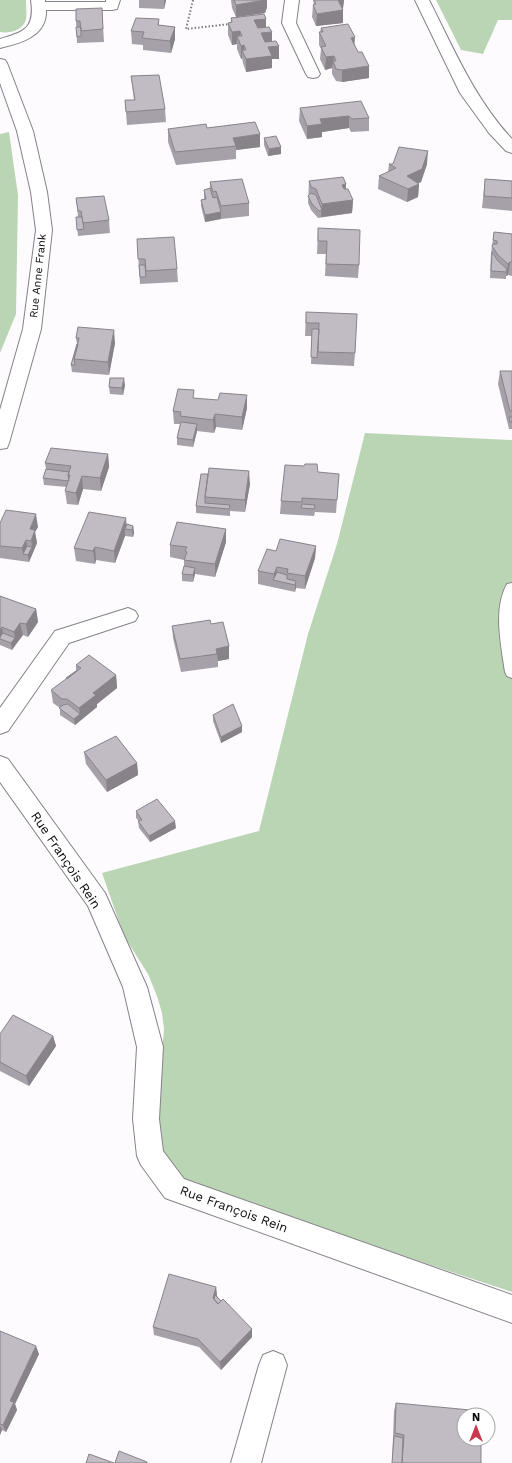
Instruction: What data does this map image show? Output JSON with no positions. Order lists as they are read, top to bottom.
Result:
{
  "streets": {
    "street": ["Rue Anne Frank", "Rue François Rein"]
  },
  "north": "top"
}
